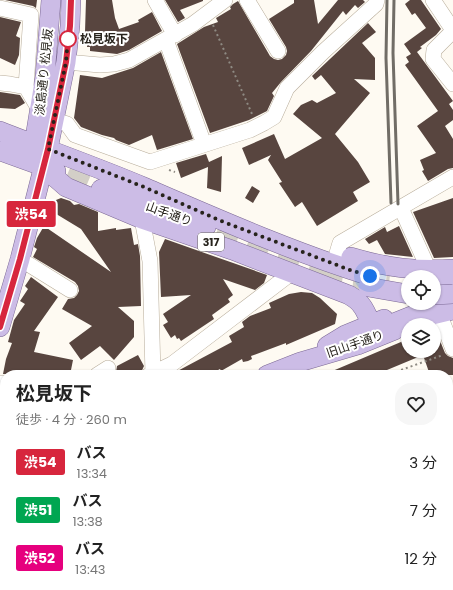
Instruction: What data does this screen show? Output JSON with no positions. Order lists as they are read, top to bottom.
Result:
{
  "streets": {
    "main road": [
      "淡島通り 松見坂",
      "山手通り",
      "317",
      "旧山手通り"
    ]
  },
  "crossings": [
    ["淡島通り 松見坂", "山手通り"],
    ["淡島通り 松見坂", "317"],
    ["山手通り", "317"],
    ["317", "旧山手通り"]
  ],
  "places": ["松見坂下"],
  "lines": ["bus line 渋54"],
  "page": {
    "on_map": "渋54",
    "heading": ["松見坂下", "徒歩 · 4 分 · 260 m"],
    "list": [
      {
        "mark": "渋54",
        "name": "バス",
        "note": "13:34",
        "value": "3 分"
      },
      {
        "mark": "渋51",
        "name": "バス",
        "note": "13:38",
        "value": "7 分"
      },
      {
        "mark": "渋52",
        "name": "バス",
        "note": "13:43",
        "value": "12 分"
      }
    ]
  }
}
